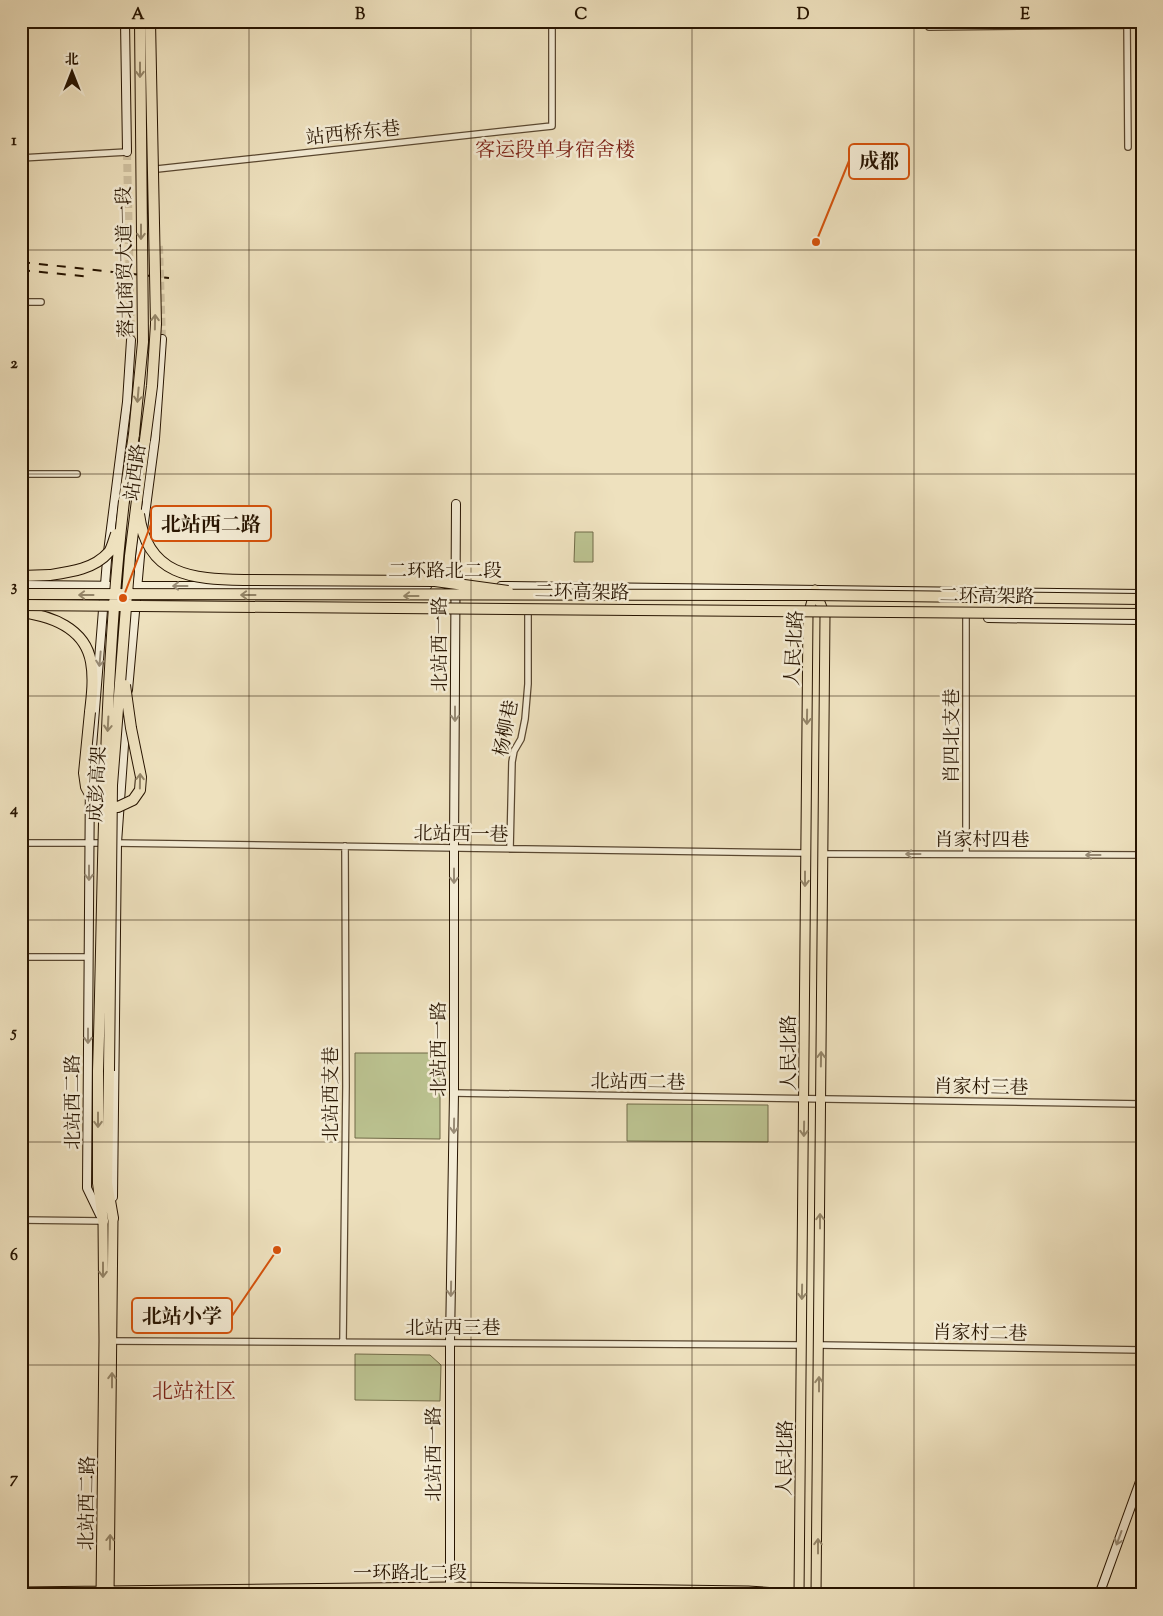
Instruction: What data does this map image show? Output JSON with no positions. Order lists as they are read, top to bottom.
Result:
{
  "streets": {
    "highway": ["蓉北商贸大道一段", "二环高架路", "成彭高架"],
    "main road": [
      "站西路",
      "二环路北二段",
      "北站西一路",
      "人民北路",
      "北站西二路",
      "一环路北二段"
    ],
    "street": [
      "站西桥东巷",
      "杨柳巷",
      "肖四北支巷",
      "北站西一巷",
      "肖家村四巷",
      "北站西二巷",
      "肖家村三巷",
      "北站西支巷",
      "北站西三巷",
      "肖家村二巷"
    ]
  },
  "crossings": [
    ["蓉北商贸大道一段", "成彭高架"],
    ["站西路", "二环路北二段"],
    ["站西路", "北站西二路"],
    ["二环路北二段", "北站西一路"],
    ["二环路北二段", "人民北路"],
    ["北站西一路", "北站西一巷"],
    ["北站西一路", "北站西二巷"],
    ["北站西一路", "北站西三巷"],
    ["北站西一路", "一环路北二段"],
    ["人民北路", "北站西一巷"],
    ["人民北路", "肖家村四巷"],
    ["人民北路", "北站西二巷"],
    ["人民北路", "肖家村三巷"],
    ["人民北路", "北站西三巷"],
    ["人民北路", "肖家村二巷"],
    ["人民北路", "一环路北二段"],
    ["杨柳巷", "北站西一巷"],
    ["肖四北支巷", "肖家村四巷"],
    ["北站西一巷", "北站西支巷"],
    ["北站西一巷", "北站西二路"],
    ["北站西二巷", "肖家村三巷"],
    ["北站西支巷", "北站西三巷"],
    ["北站西二路", "北站西三巷"],
    ["北站西二路", "一环路北二段"]
  ],
  "one_way": ["北站西一路", "肖家村四巷"],
  "districts": ["客运段单身宿舍楼", "北站社区"],
  "places": ["成都", "北站西二路", "北站小学"],
  "north": "top",
  "grid": {
    "columns": [
      "A",
      "B",
      "C",
      "D",
      "E"
    ],
    "rows": [
      "1",
      "2",
      "3",
      "4",
      "5",
      "6",
      "7"
    ]
  }
}
